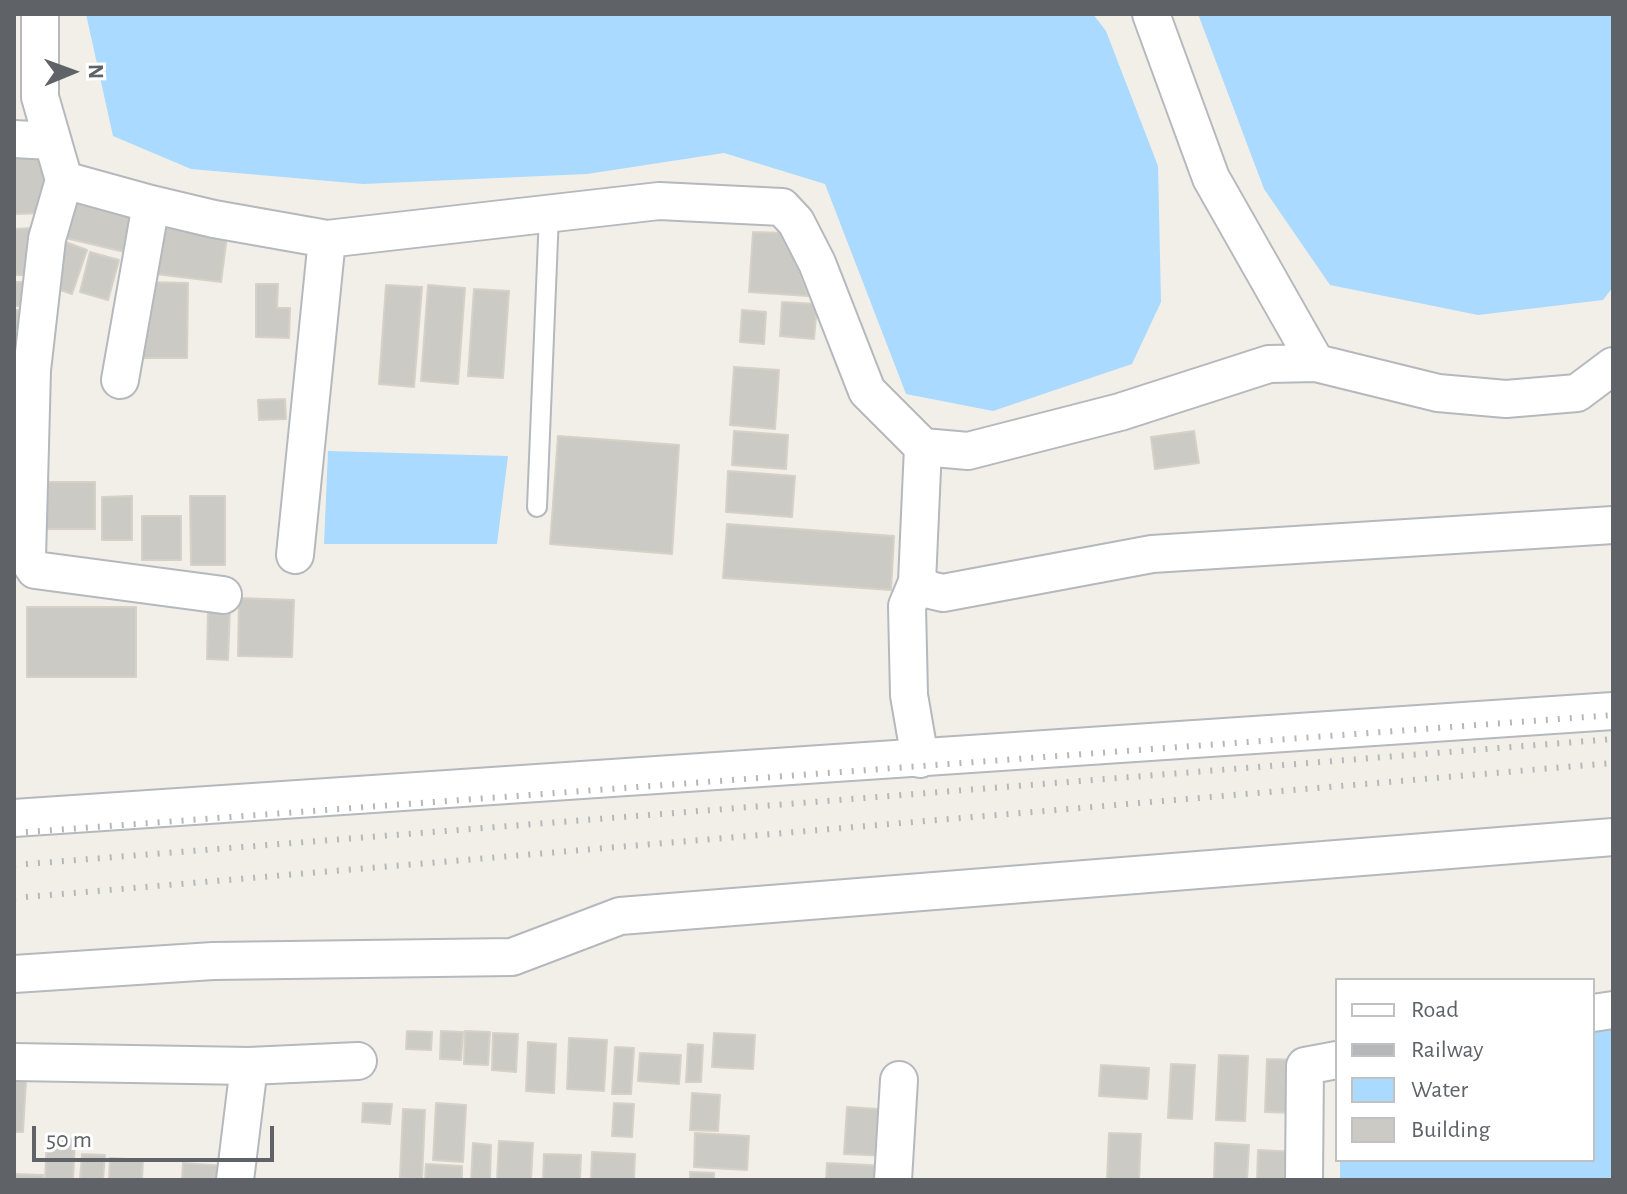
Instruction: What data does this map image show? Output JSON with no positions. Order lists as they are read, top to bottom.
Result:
{
  "legend": [
    "Road",
    "Railway",
    "Water",
    "Building"
  ],
  "scale_bar": "50 m",
  "north": "right"
}
